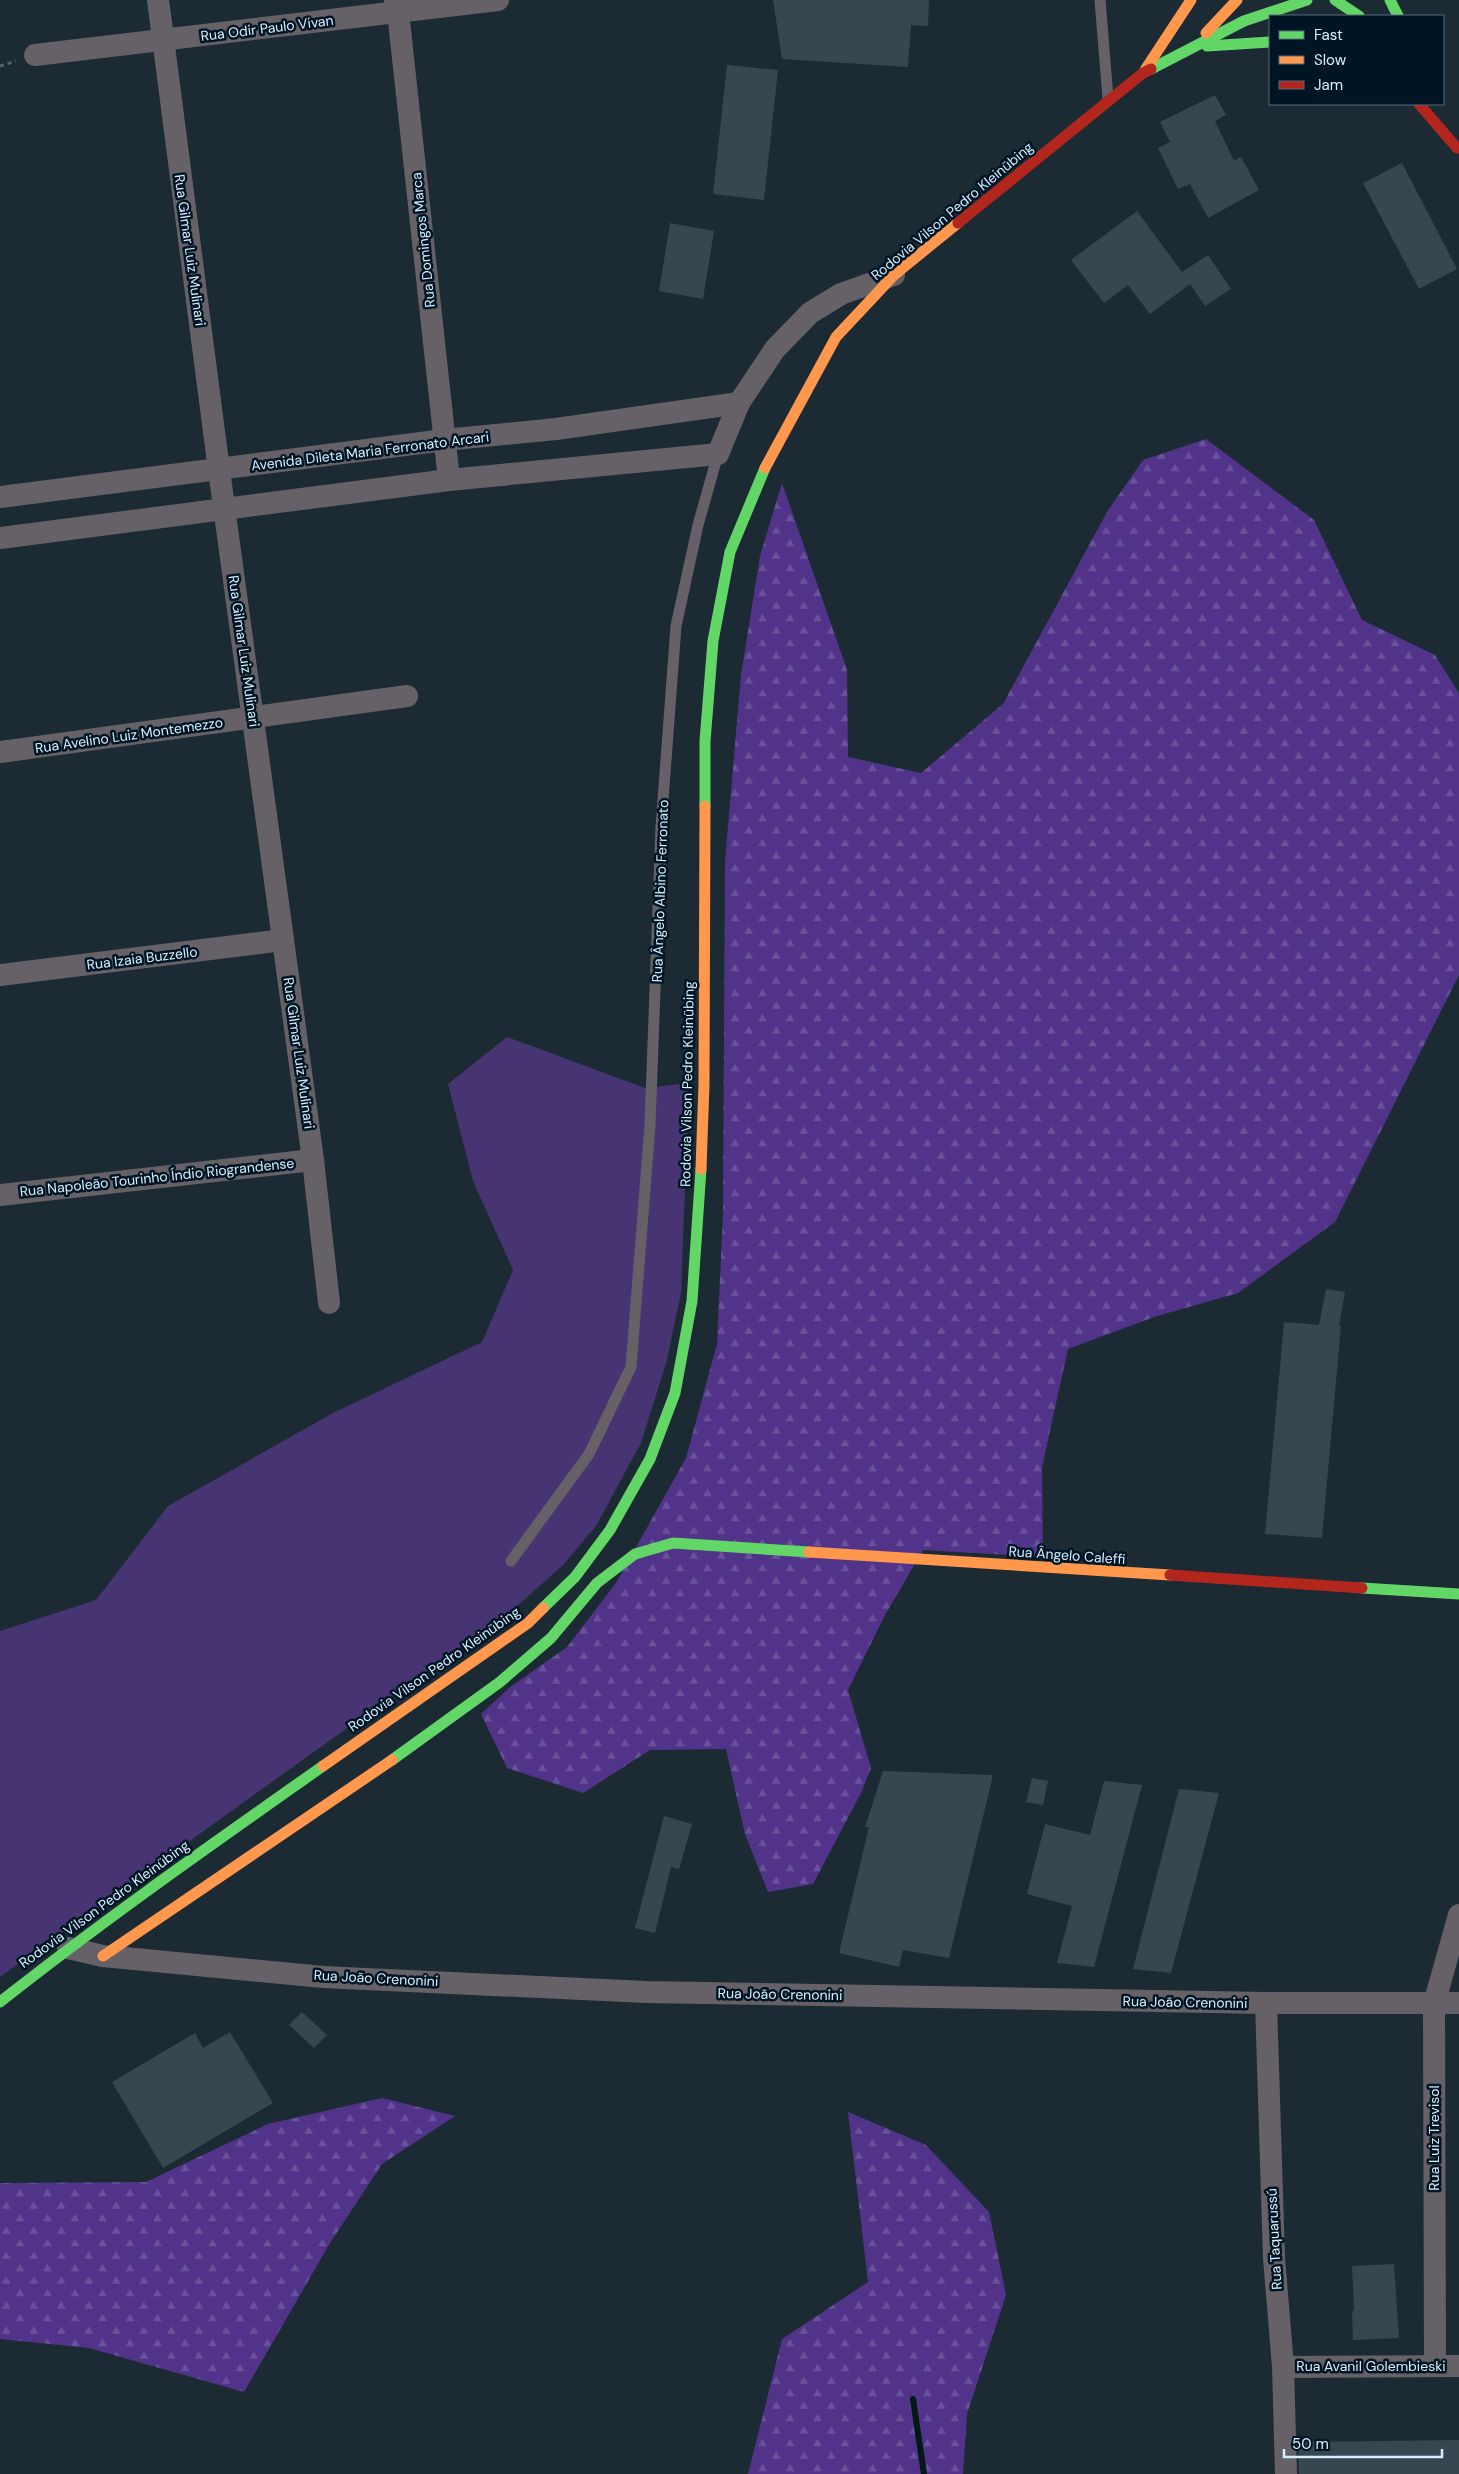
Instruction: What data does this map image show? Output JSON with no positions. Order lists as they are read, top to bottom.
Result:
{
  "streets": {
    "main road": ["Rodovia Vilson Pedro Kleinübing", "Rua Ângelo Caleffi"],
    "street": [
      "Rua Odir Paulo Vivan",
      "Rua Domingos Marca",
      "Rua Gilmar Luiz Mulinari",
      "Avenida Dileta Maria Ferronato Arcari",
      "Rua Avelino Luiz Montemezzo",
      "Rua Ângelo Albino Ferronato",
      "Rua Izaia Buzzello",
      "Rua Napoleão Tourinho Índio Riograndense",
      "Rua João Crenonini",
      "Rua Luiz Trevisol",
      "Rua Taquarussú",
      "Rua AvaniI Golembieski"
    ]
  },
  "crossings": [
    ["Rua Odir Paulo Vivan", "Rua Domingos Marca"],
    ["Rua Odir Paulo Vivan", "Rua Gilmar Luiz Mulinari"],
    ["Rodovia Vilson Pedro Kleinübing", "Rua Ângelo Albino Ferronato"],
    ["Rodovia Vilson Pedro Kleinübing", "Rua João Crenonini"],
    ["Rua Domingos Marca", "Avenida Dileta Maria Ferronato Arcari"],
    ["Rua Gilmar Luiz Mulinari", "Avenida Dileta Maria Ferronato Arcari"],
    ["Rua Gilmar Luiz Mulinari", "Rua Avelino Luiz Montemezzo"],
    ["Rua Gilmar Luiz Mulinari", "Rua Izaia Buzzello"],
    ["Rua Gilmar Luiz Mulinari", "Rua Napoleão Tourinho Índio Riograndense"],
    ["Avenida Dileta Maria Ferronato Arcari", "Rua Ângelo Albino Ferronato"],
    ["Rua Ângelo Caleffi", "Rua João Crenonini"],
    ["Rua João Crenonini", "Rua Luiz Trevisol"],
    ["Rua João Crenonini", "Rua Taquarussú"],
    ["Rua Luiz Trevisol", "Rua AvaniI Golembieski"],
    ["Rua Taquarussú", "Rua AvaniI Golembieski"]
  ],
  "legend": ["Fast", "Slow", "Jam"],
  "scale_bar": "50 m"
}
